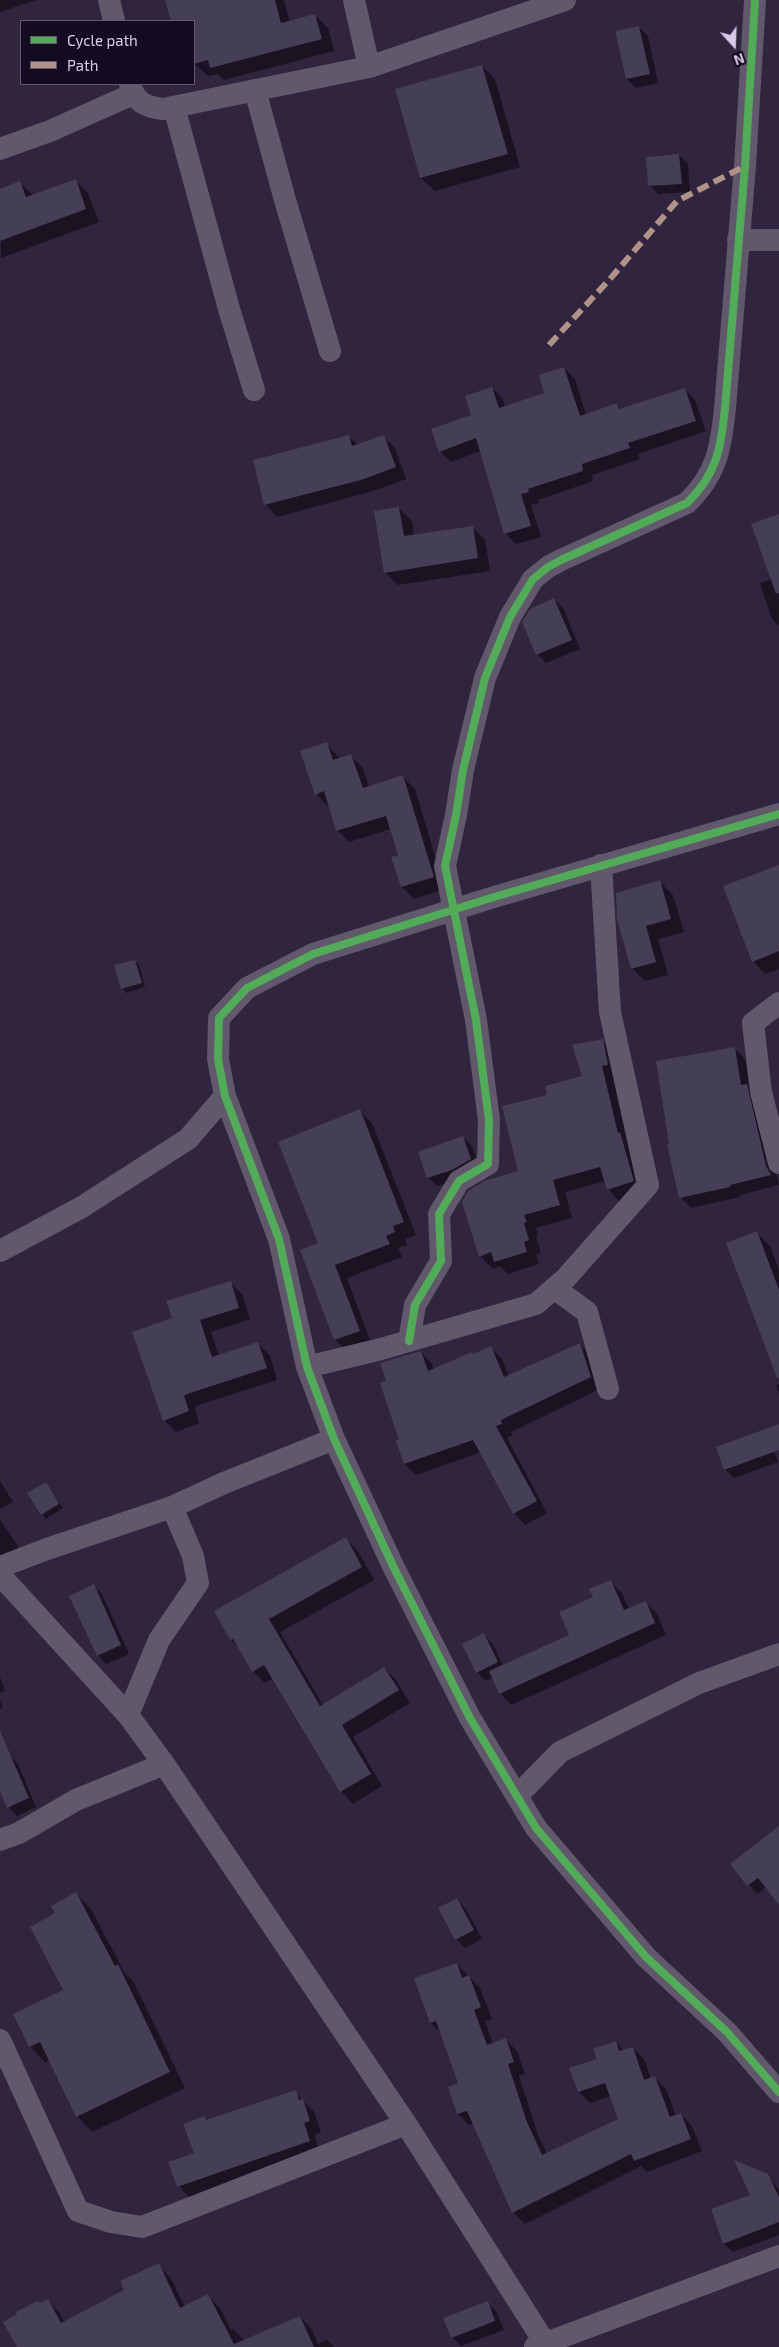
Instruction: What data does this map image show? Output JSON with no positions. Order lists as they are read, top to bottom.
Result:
{
  "legend": ["Cycle path", "Path"],
  "north": "bottom"
}
